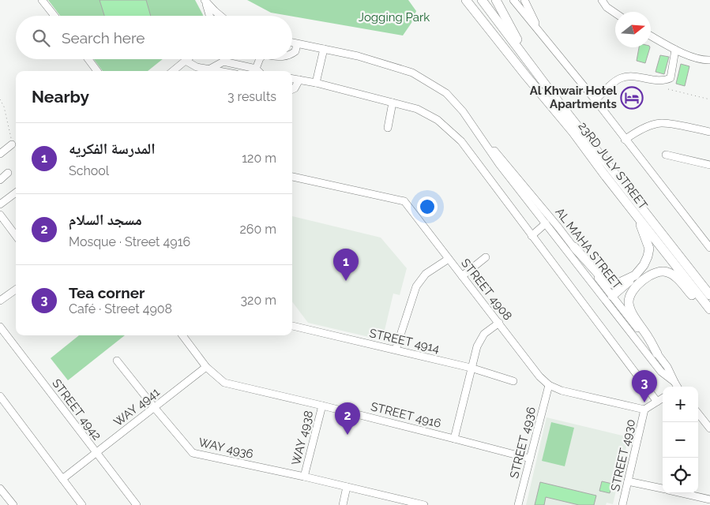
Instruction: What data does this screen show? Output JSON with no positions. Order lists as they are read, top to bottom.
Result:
{
  "streets": {
    "main road": ["23RD JULY STREET"],
    "street": [
      "AL MAHA STREET",
      "STREET 4908",
      "STREET 4914",
      "WAY 4941",
      "STREET 4942",
      "STREET 4916",
      "WAY 4938",
      "STREET 4936",
      "WAY 4936",
      "STREET 4930"
    ]
  },
  "crossings": [
    ["STREET 4908", "STREET 4916"],
    ["STREET 4908", "STREET 4936"],
    ["STREET 4908", "STREET 4930"],
    ["STREET 4914", "STREET 4916"],
    ["WAY 4941", "STREET 4942"],
    ["WAY 4941", "STREET 4916"],
    ["WAY 4941", "WAY 4936"],
    ["STREET 4916", "WAY 4938"],
    ["WAY 4938", "WAY 4936"]
  ],
  "parks": ["Jogging Park"],
  "places": {
    "hotel": ["Al Khwair Hotel Apartments"]
  },
  "north": "right",
  "page": {
    "search": "Search here",
    "heading": ["Nearby", "3 results"],
    "list": [
      {
        "mark": "1",
        "name": "المدرسة الفكريه",
        "note": "School",
        "value": "120 m"
      },
      {
        "mark": "2",
        "name": "مسجد السلام",
        "note": "Mosque · Street 4916",
        "value": "260 m"
      },
      {
        "mark": "3",
        "name": "Tea corner",
        "note": "Café · Street 4908",
        "value": "320 m"
      }
    ],
    "pins": ["1", "3", "2"],
    "map_buttons": ["+", "−"]
  }
}
